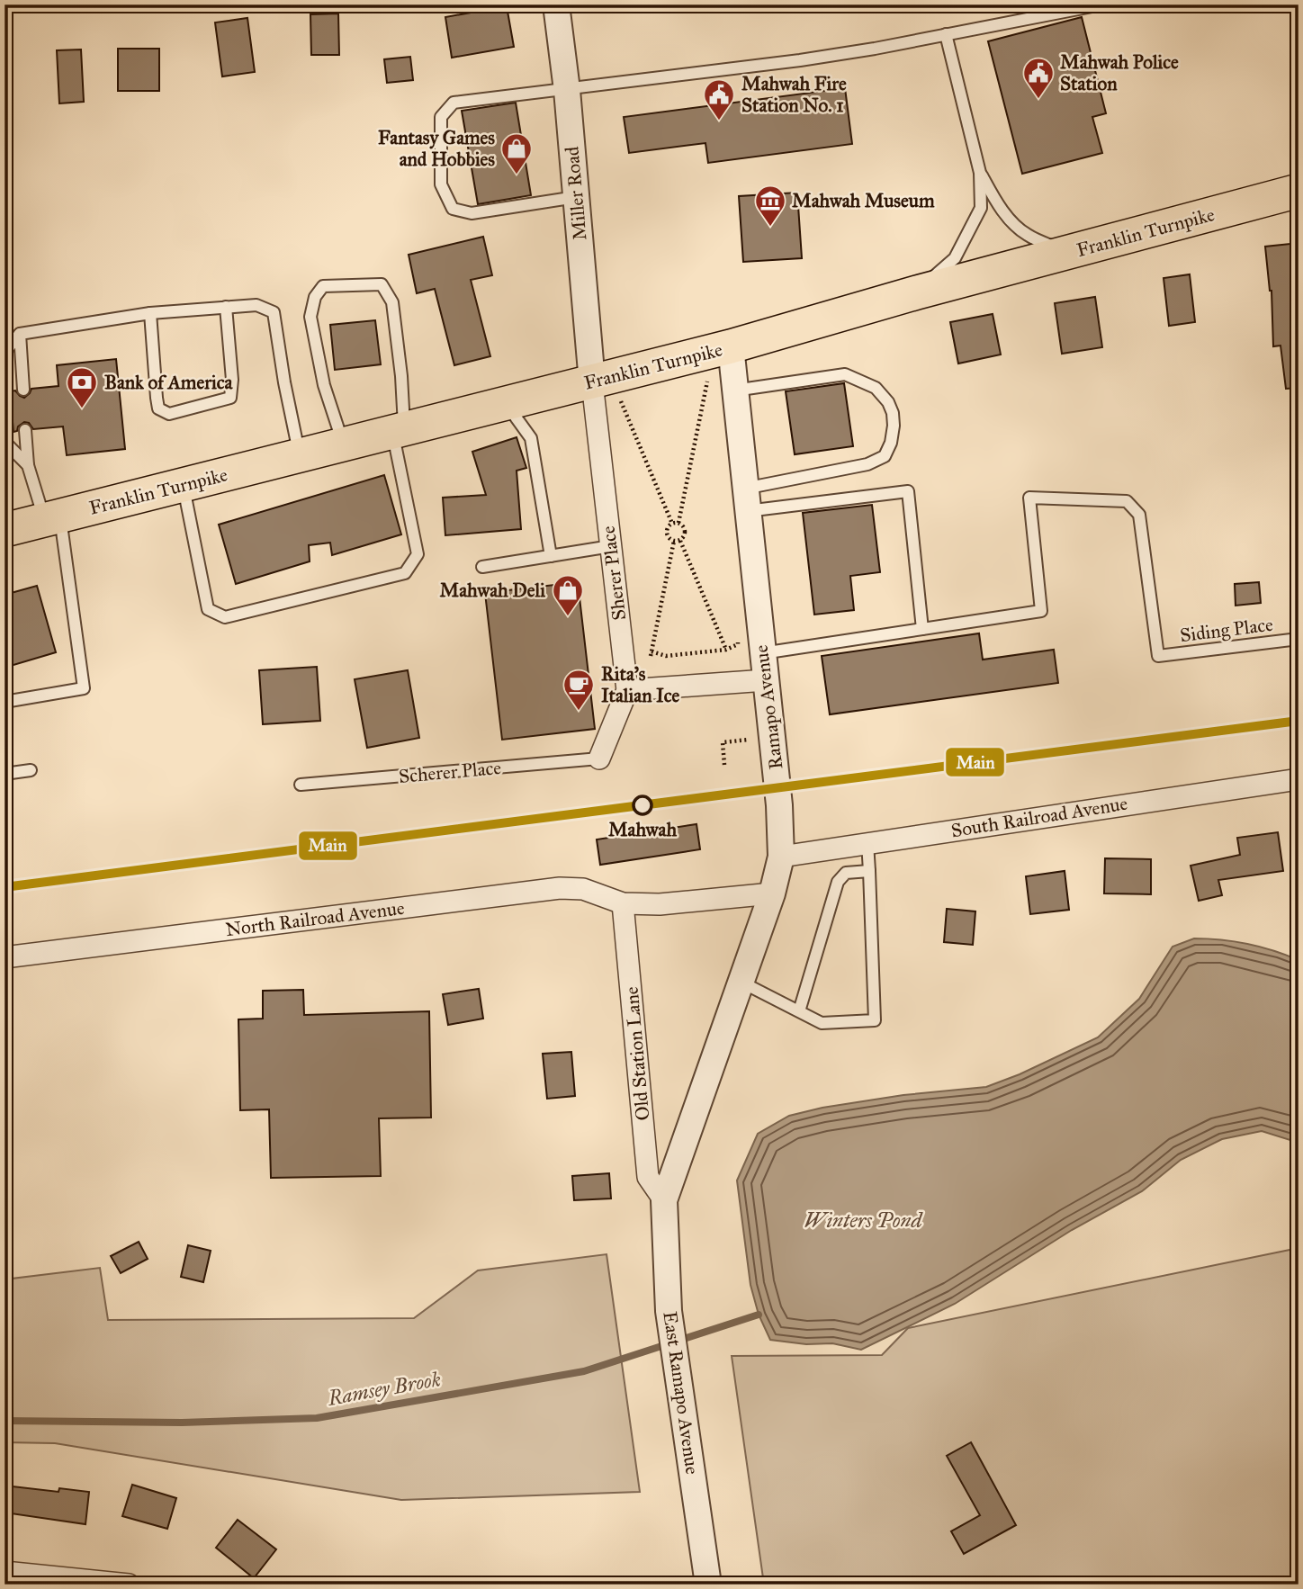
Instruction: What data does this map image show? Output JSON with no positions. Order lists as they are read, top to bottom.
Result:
{
  "streets": {
    "main road": ["Franklin Turnpike"],
    "street": [
      "Miller Road",
      "Sherer Place",
      "Ramapo Avenue",
      "South Railroad Avenue",
      "North Railroad Avenue",
      "Old Station Lane",
      "East Ramapo Avenue"
    ],
    "lane": ["Siding Place", "Scherer Place"]
  },
  "crossings": [
    ["Miller Road", "Franklin Turnpike"],
    ["Miller Road", "Sherer Place"],
    ["Franklin Turnpike", "Sherer Place"],
    ["Franklin Turnpike", "Ramapo Avenue"],
    ["Sherer Place", "Scherer Place"],
    ["Ramapo Avenue", "South Railroad Avenue"],
    ["Ramapo Avenue", "Old Station Lane"],
    ["Ramapo Avenue", "East Ramapo Avenue"],
    ["North Railroad Avenue", "Old Station Lane"],
    ["Old Station Lane", "East Ramapo Avenue"]
  ],
  "water": ["Winters Pond", "Ramsey Brook"],
  "places": {
    "public building": ["Mahwah Police Station", "Mahwah Fire Station No. 1"],
    "shop": ["Fantasy Games and Hobbies", "Mahwah Deli"],
    "museum": ["Mahwah Museum"],
    "bank": ["Bank of America"],
    "cafe": ["Rita's Italian Ice"],
    "other": ["Mahwah"]
  },
  "lines": ["transit line Main"]
}
